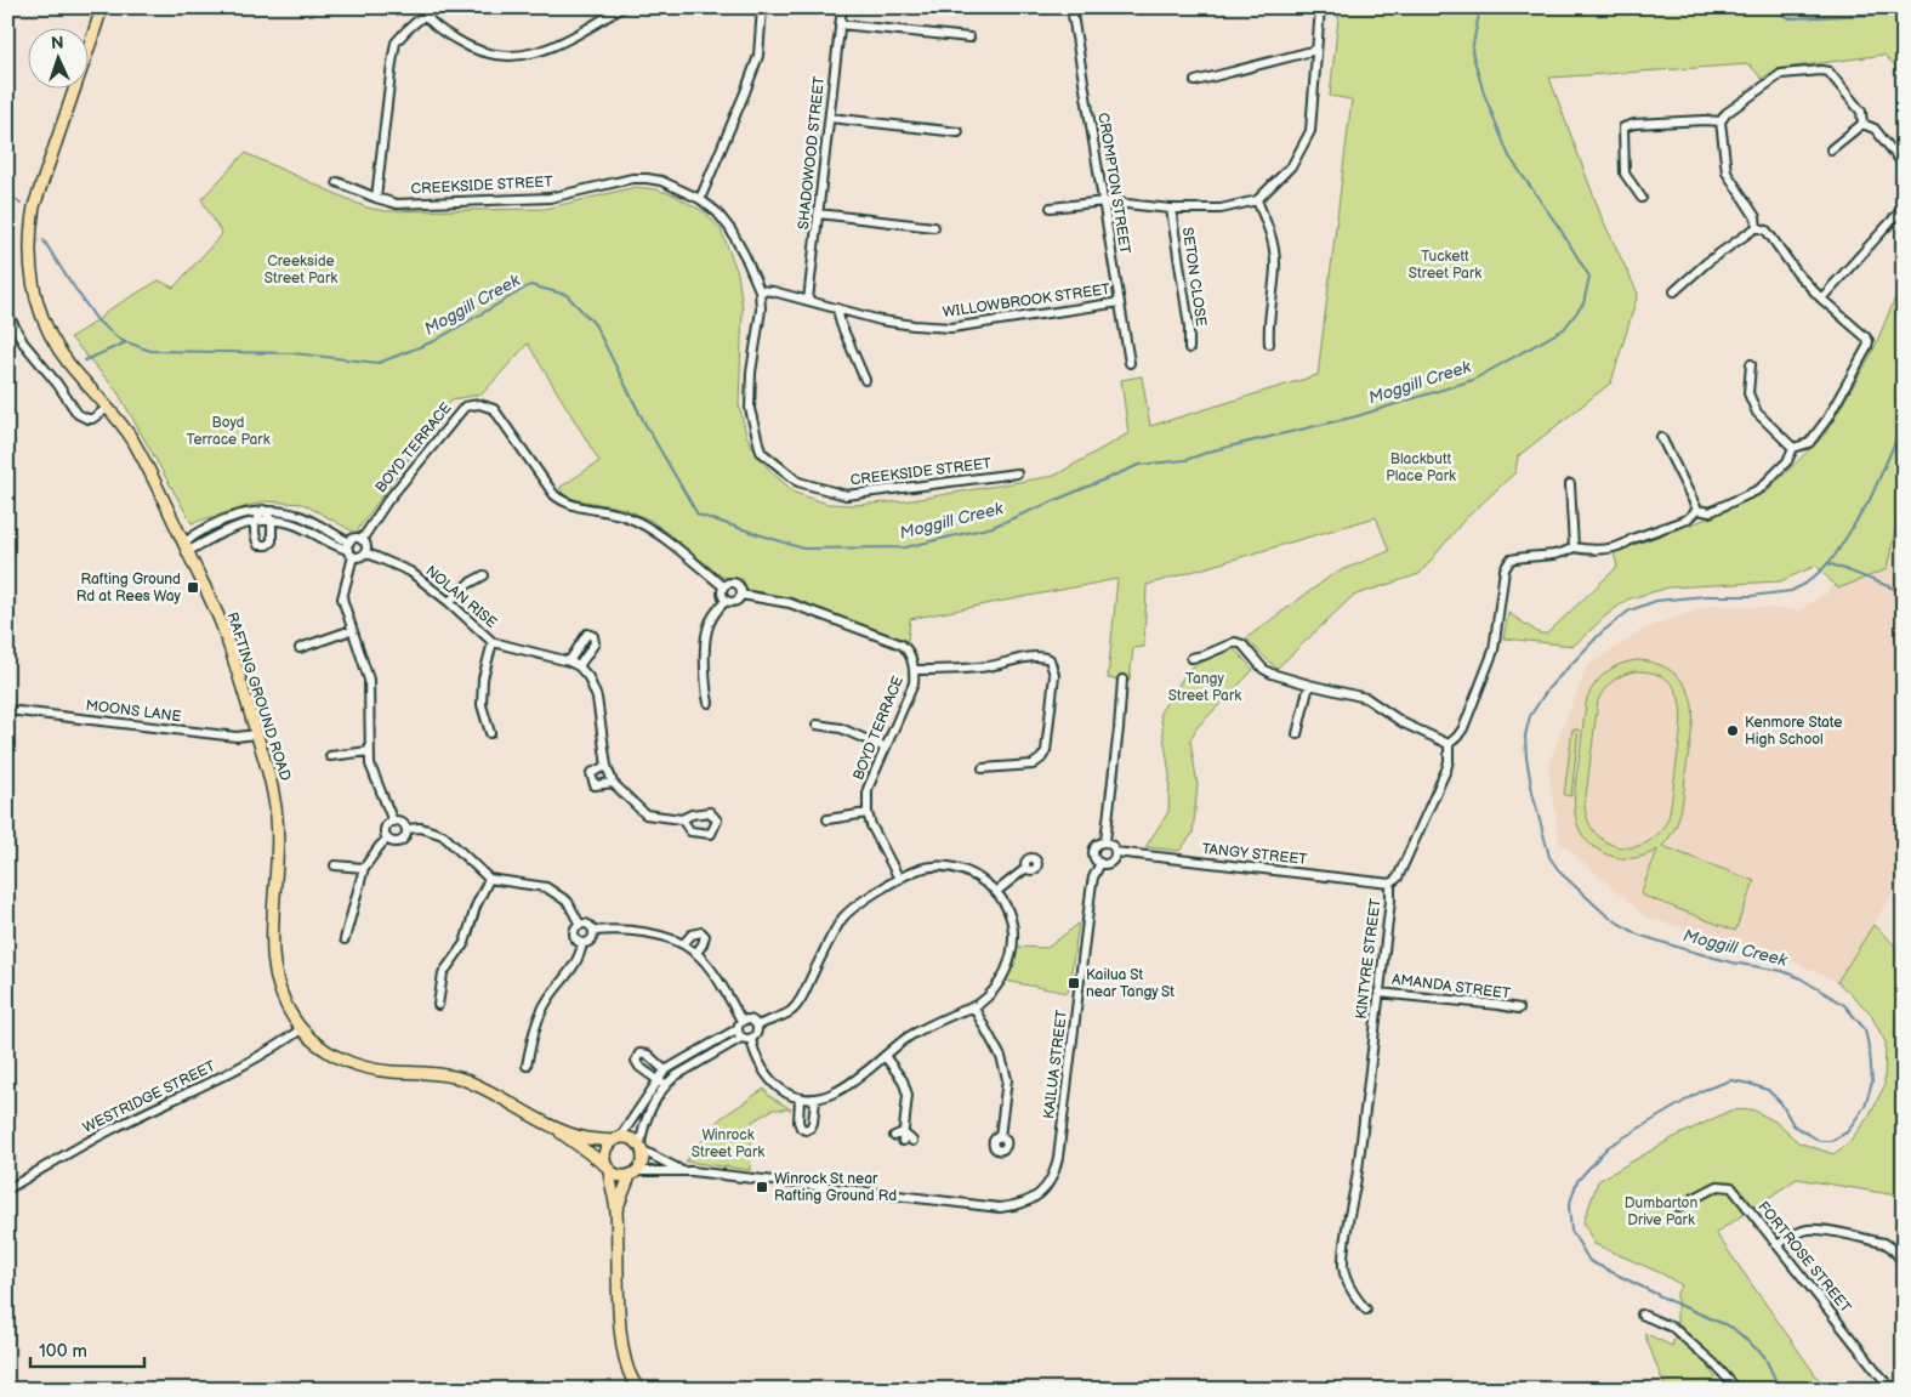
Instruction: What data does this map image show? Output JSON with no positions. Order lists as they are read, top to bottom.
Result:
{
  "streets": {
    "main road": ["RAFTING GROUND ROAD"],
    "street": [
      "SHADOWOOD STREET",
      "CROMPTON STREET",
      "CREEKSIDE STREET",
      "SETON CLOSE",
      "WILLOWBROOK STREET",
      "BOYD TERRACE",
      "NOLAN RISE",
      "MOONS LANE",
      "TANGY STREET",
      "KINTYRE STREET",
      "AMANDA STREET",
      "KAILUA STREET",
      "WESTRIDGE STREET",
      "FORTROSE STREET"
    ]
  },
  "crossings": [
    ["SHADOWOOD STREET", "WILLOWBROOK STREET"],
    ["CROMPTON STREET", "WILLOWBROOK STREET"],
    ["CREEKSIDE STREET", "WILLOWBROOK STREET"],
    ["BOYD TERRACE", "NOLAN RISE"],
    ["RAFTING GROUND ROAD", "MOONS LANE"],
    ["RAFTING GROUND ROAD", "WESTRIDGE STREET"],
    ["TANGY STREET", "KINTYRE STREET"],
    ["TANGY STREET", "KAILUA STREET"],
    ["KINTYRE STREET", "AMANDA STREET"]
  ],
  "water": ["Moggill Creek"],
  "parks": [
    "Tuckett Street Park",
    "Creekside Street Park",
    "Boyd Terrace Park",
    "Blackbutt Place Park",
    "Tangy Street Park",
    "Winrock Street Park",
    "Dumbarton Drive Park"
  ],
  "places": {
    "transit": ["Rafting Ground Rd at Rees Way", "Kailua St near Tangy St", "Winrock St near Rafting Ground Rd"],
    "other": ["Kenmore State High School"]
  },
  "scale_bar": "100 m",
  "north": "top"
}
